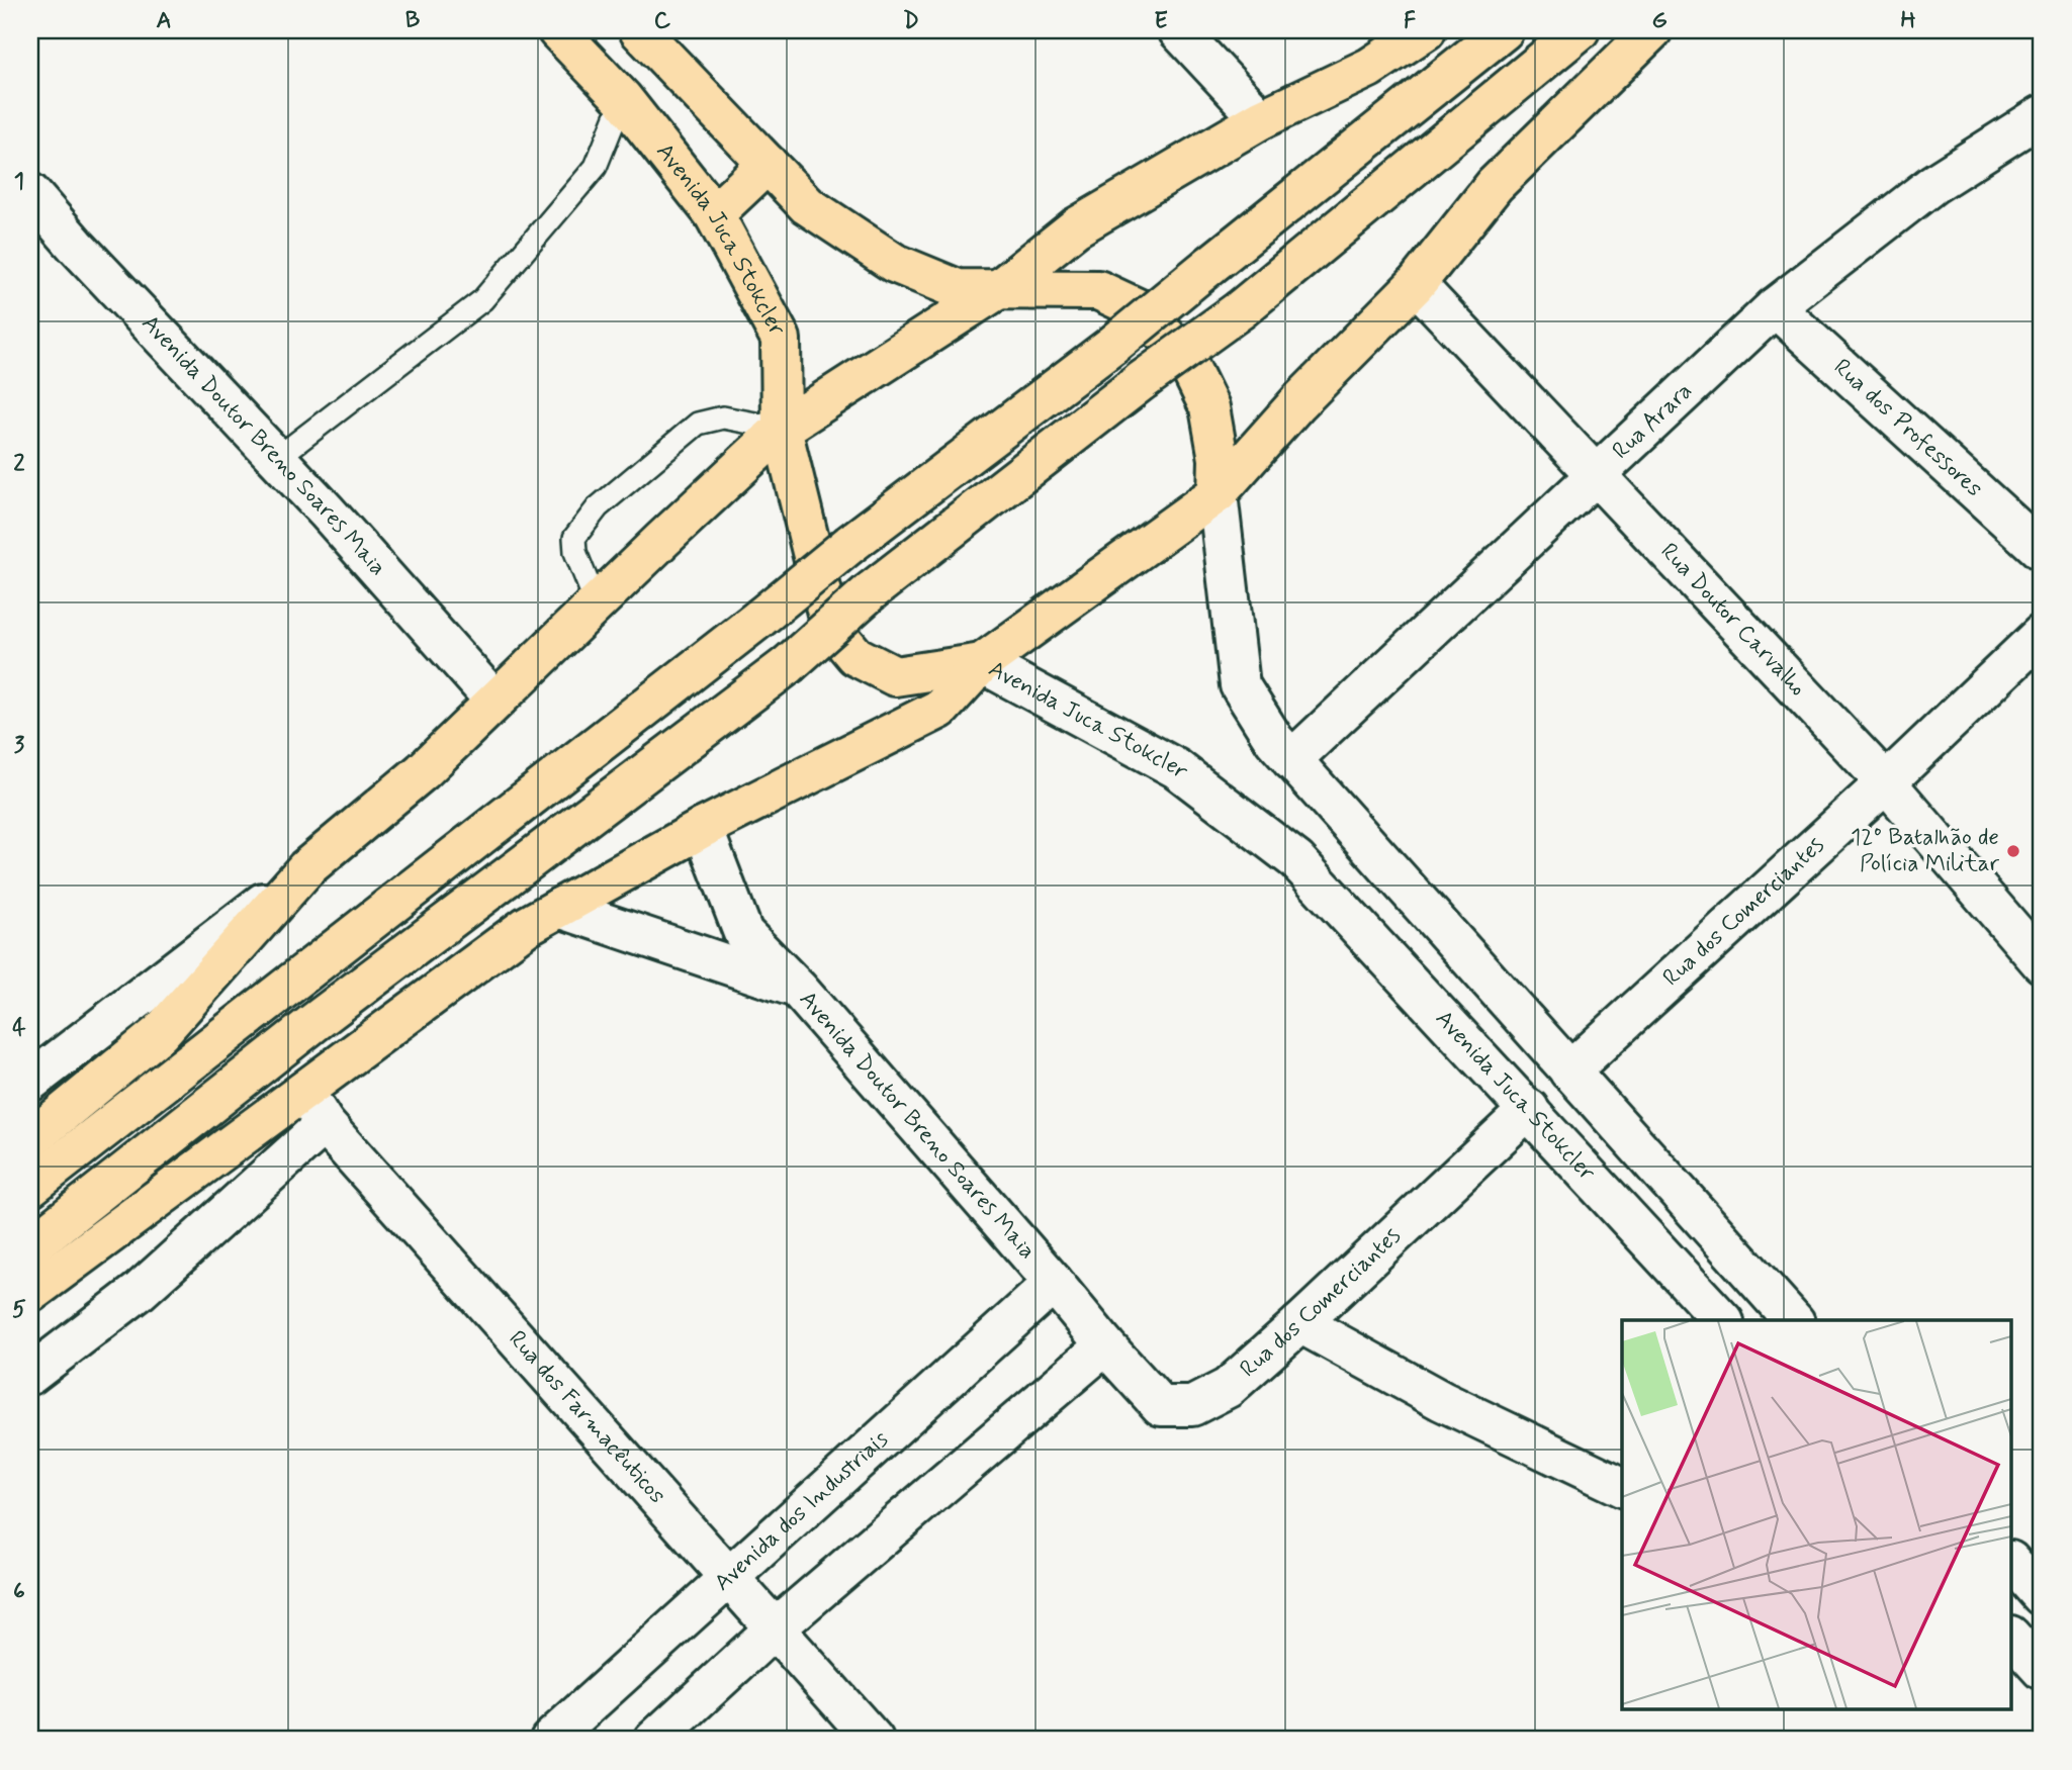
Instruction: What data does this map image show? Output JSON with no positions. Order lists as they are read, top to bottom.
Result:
{
  "streets": {
    "main road": ["Avenida Juca Stokcler"],
    "street": [
      "Rua Arara",
      "Rua dos Professores",
      "Avenida Doutor Breno Soares Maia",
      "Rua Doutor Carvalho",
      "Rua dos Comerciantes",
      "Rua dos Farmacêuticos",
      "Avenida dos Industriais"
    ]
  },
  "crossings": [
    ["Avenida Juca Stokcler", "Rua dos Comerciantes"],
    ["Rua Arara", "Rua dos Professores"],
    ["Rua Arara", "Rua Doutor Carvalho"],
    ["Avenida Doutor Breno Soares Maia", "Rua dos Comerciantes"],
    ["Avenida Doutor Breno Soares Maia", "Avenida dos Industriais"],
    ["Rua Doutor Carvalho", "Rua dos Comerciantes"],
    ["Rua dos Farmacêuticos", "Avenida dos Industriais"]
  ],
  "places": ["12º Batalhão de Polícia Militar"],
  "grid": {
    "columns": [
      "A",
      "B",
      "C",
      "D",
      "E",
      "F",
      "G",
      "H"
    ],
    "rows": [
      "1",
      "2",
      "3",
      "4",
      "5",
      "6"
    ]
  }
}
